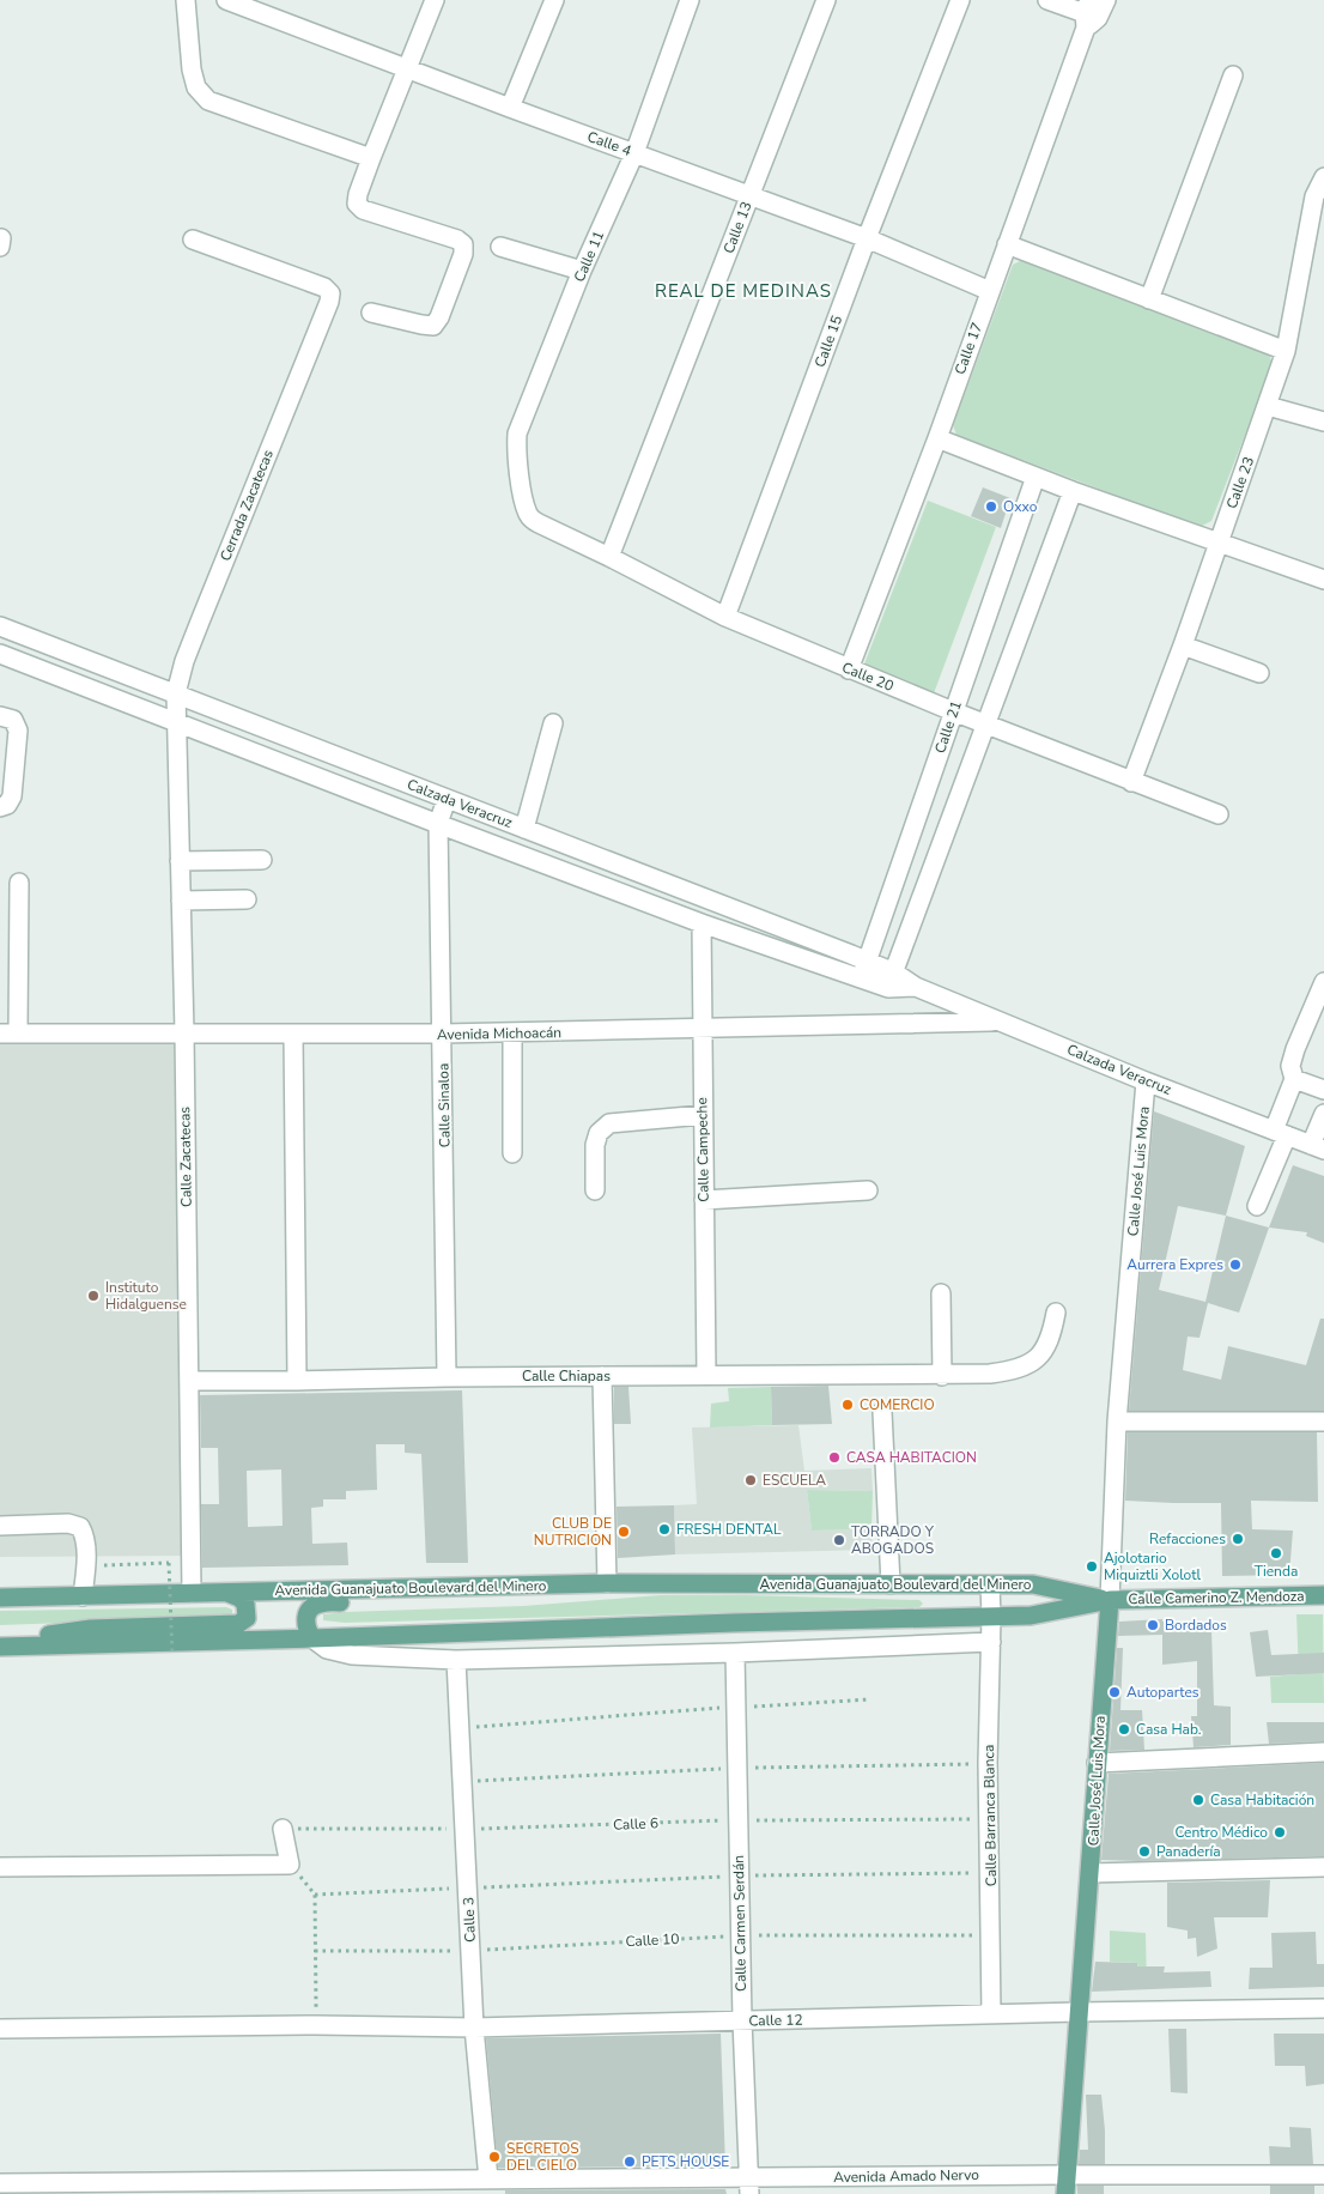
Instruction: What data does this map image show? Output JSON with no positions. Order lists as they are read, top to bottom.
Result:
{
  "streets": {
    "main road": ["Calle José Luis Mora", "Avenida Guanajuato Boulevard del Minero", "Calle Camerino Z. Mendoza"],
    "street": [
      "Calle 4",
      "Calle 13",
      "Calle 11",
      "Calle 15",
      "Calle 17",
      "Calle 23",
      "Cerrada Zacatecas",
      "Calle 20",
      "Calle 21",
      "Calzada Veracruz",
      "Avenida Michoacán",
      "Calle Sinaloa",
      "Calle Campeche",
      "Calle Zacatecas",
      "Calle Chiapas",
      "Calle Barranca Blanca",
      "Calle 3",
      "Calle Carmen Serdán",
      "Calle 12",
      "Avenida Amado Nervo"
    ],
    "path": ["Calle 6", "Calle 10"]
  },
  "crossings": [
    ["Calle 4", "Calle 13"],
    ["Calle 4", "Calle 11"],
    ["Calle 4", "Calle 15"],
    ["Calle 4", "Calle 17"],
    ["Calle 13", "Calle 20"],
    ["Calle 11", "Calle 20"],
    ["Calle 15", "Calle 20"],
    ["Calle 17", "Calle 20"],
    ["Calle 23", "Calle 20"],
    ["Cerrada Zacatecas", "Calzada Veracruz"],
    ["Cerrada Zacatecas", "Calle Zacatecas"],
    ["Calle 20", "Calle 21"],
    ["Calle 21", "Calzada Veracruz"],
    ["Calzada Veracruz", "Avenida Michoacán"],
    ["Calzada Veracruz", "Calle Sinaloa"],
    ["Calzada Veracruz", "Calle Campeche"],
    ["Calzada Veracruz", "Calle Zacatecas"],
    ["Calzada Veracruz", "Calle José Luis Mora"],
    ["Avenida Michoacán", "Calle Sinaloa"],
    ["Avenida Michoacán", "Calle Campeche"],
    ["Avenida Michoacán", "Calle Zacatecas"],
    ["Calle Sinaloa", "Calle Chiapas"],
    ["Calle Campeche", "Calle Chiapas"],
    ["Calle Zacatecas", "Calle Chiapas"],
    ["Calle Zacatecas", "Avenida Guanajuato Boulevard del Minero"],
    ["Calle José Luis Mora", "Avenida Guanajuato Boulevard del Minero"],
    ["Calle José Luis Mora", "Calle Camerino Z. Mendoza"],
    ["Calle José Luis Mora", "Calle 12"],
    ["Calle José Luis Mora", "Avenida Amado Nervo"],
    ["Avenida Guanajuato Boulevard del Minero", "Calle Camerino Z. Mendoza"],
    ["Avenida Guanajuato Boulevard del Minero", "Calle Barranca Blanca"],
    ["Calle Barranca Blanca", "Calle 6"],
    ["Calle Barranca Blanca", "Calle 10"],
    ["Calle Barranca Blanca", "Calle 12"],
    ["Calle 6", "Calle 3"],
    ["Calle 6", "Calle Carmen Serdán"],
    ["Calle 3", "Calle 10"],
    ["Calle 3", "Calle 12"],
    ["Calle 3", "Avenida Amado Nervo"],
    ["Calle Carmen Serdán", "Calle 10"],
    ["Calle Carmen Serdán", "Calle 12"],
    ["Calle Carmen Serdán", "Avenida Amado Nervo"]
  ],
  "districts": ["REAL DE MEDINAS"],
  "places": [
    "Oxxo",
    "Aurrera Expres",
    "Instituto Hidalguense",
    "COMERCIO",
    "CASA HABITACION",
    "ESCUELA",
    "FRESH DENTAL",
    "CLUB DE NUTRICION",
    "Refacciones",
    "TORRADO Y ABOGADOS",
    "Tienda",
    "Ajolotario Miquiztli Xolotl",
    "Bordados",
    "Autopartes",
    "Casa Hab.",
    "Casa Habitación",
    "Centro Médico",
    "Panadería",
    "SECRETOS DEL CIELO",
    "PETS HOUSE"
  ]
}
